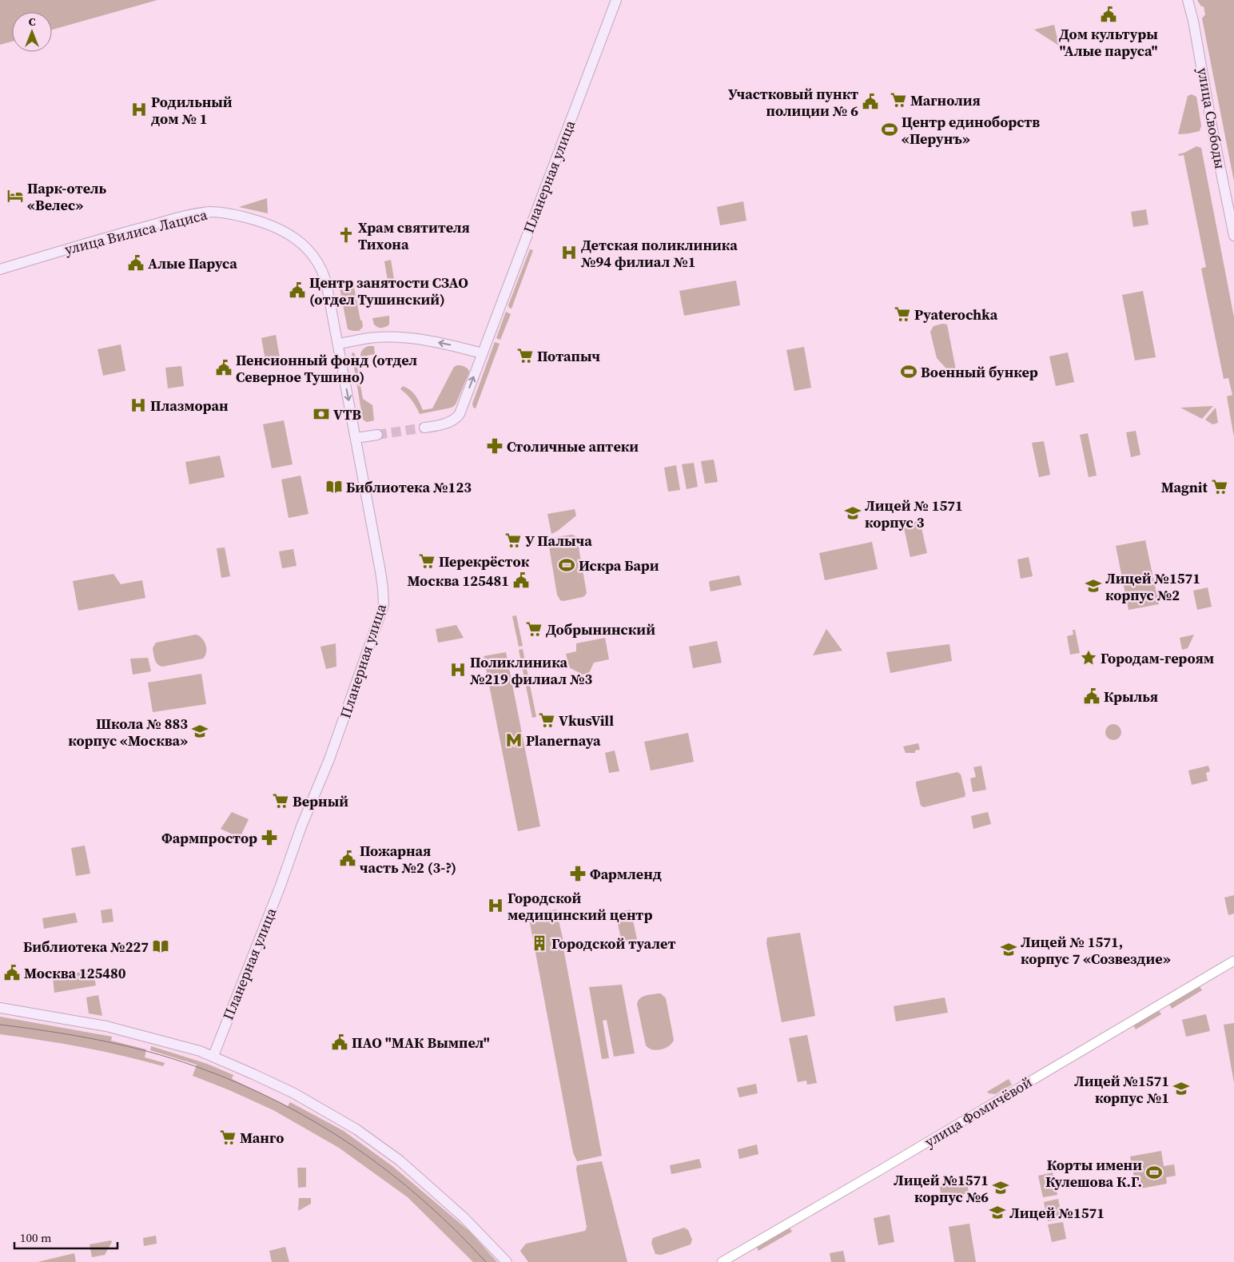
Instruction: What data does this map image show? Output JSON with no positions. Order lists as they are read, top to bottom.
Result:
{
  "streets": {
    "main road": ["улица Свободы", "Планерная улица", "улица Вилиса Лациса"],
    "street": ["улица Фомичёвой"]
  },
  "crossings": [
    ["Планерная улица", "улица Вилиса Лациса"]
  ],
  "places": {
    "public building": [
      "Дом культуры \"Алые паруса\"",
      "Участковый пункт полиции № 6",
      "Алые Паруса",
      "Центр занятости СЗАО (отдел Тушинский)",
      "Пенсионный фонд (отдел Северное Тушино)",
      "Москва 125481",
      "Крылья",
      "Пожарная часть №2 (3-?)",
      "Москва 125480",
      "ПАО \"МАК Вымпел\""
    ],
    "supermarket": [
      "Магнолия",
      "Pyaterochka",
      "Потапыч",
      "Magnit",
      "У Палыча",
      "Перекрёсток",
      "Добрынинский",
      "VkusVill",
      "Верный",
      "Манго"
    ],
    "hospital": [
      "Родильный дом № 1",
      "Детская поликлиника №94 филиал №1",
      "Плазморан",
      "Поликлиника №219 филиал №3",
      "Городской медицинский центр"
    ],
    "sports": [
      "Центр единоборств «Перунъ»",
      "Военный бункер",
      "Искра Бари",
      "Корты имени Кулешова К.Г."
    ],
    "hotel": ["Парк-отель «Велес»"],
    "church": ["Храм святителя Тихона"],
    "bank": ["VTB"],
    "pharmacy": ["Столичные аптеки", "Фармпростор", "Фармленд"],
    "library": ["Библиотека №123", "Библиотека №227"],
    "school or university": [
      "Лицей № 1571 корпус 3",
      "Лицей №1571 корпус №2",
      "Школа № 883 корпус «Москва»",
      "Лицей № 1571, корпус 7 «Созвездие»",
      "Лицей №1571 корпус №1",
      "Лицей №1571 корпус №6",
      "Лицей №1571"
    ],
    "place": ["Городам-героям"],
    "metro station": ["Planernaya"],
    "building": ["Городской туалет"]
  },
  "scale_bar": "100 m",
  "north": "top"
}
